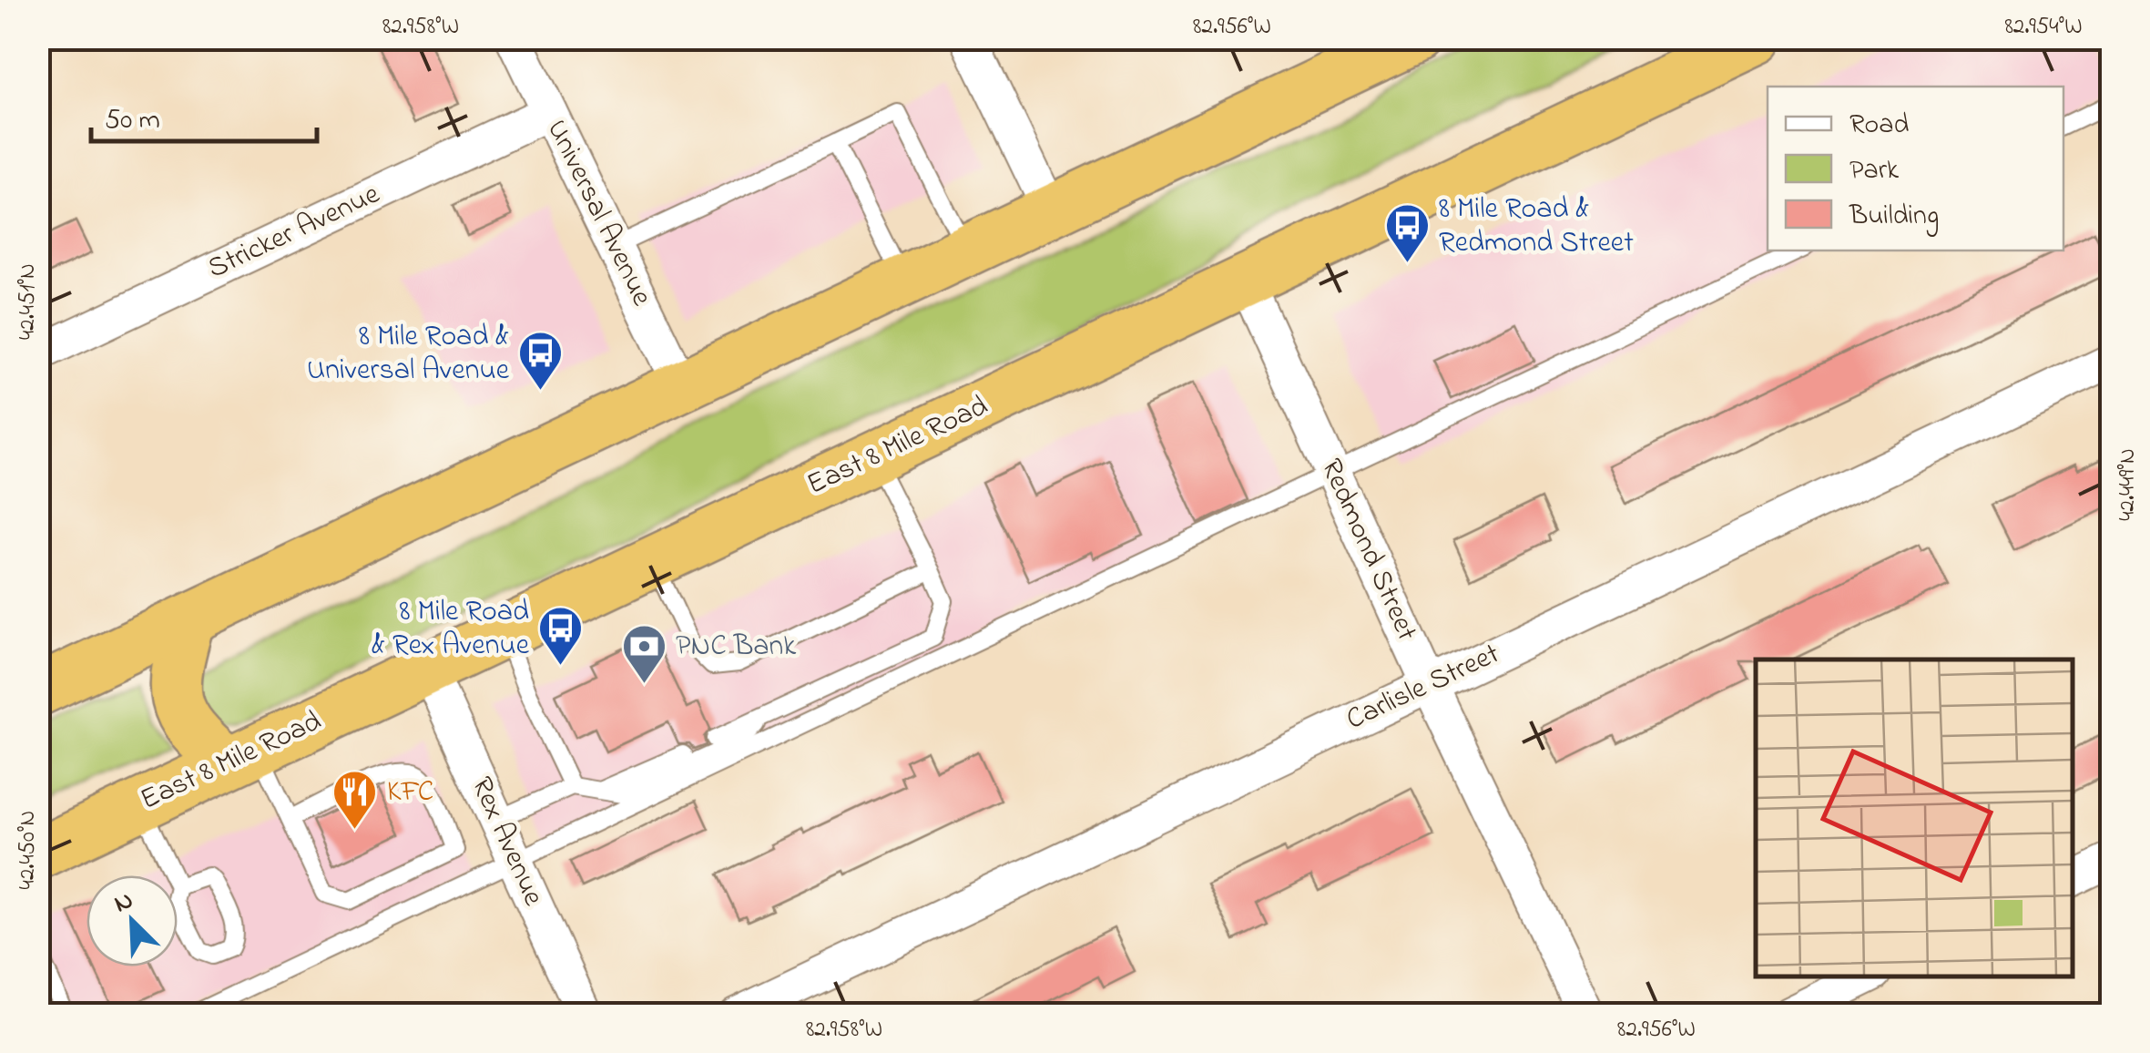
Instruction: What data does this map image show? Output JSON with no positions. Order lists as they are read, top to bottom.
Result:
{
  "streets": {
    "highway": ["East 8 Mile Road"],
    "street": [
      "Universal Avenue",
      "Stricker Avenue",
      "Redmond Street",
      "Carlisle Street",
      "Rex Avenue"
    ]
  },
  "crossings": [
    ["Universal Avenue", "Stricker Avenue"],
    ["East 8 Mile Road", "Redmond Street"],
    ["East 8 Mile Road", "Rex Avenue"],
    ["Redmond Street", "Carlisle Street"]
  ],
  "places": {
    "bus stop": ["8 Mile Road & Redmond Street", "8 Mile Road & Universal Avenue", "8 Mile Road & Rex Avenue"],
    "bank": ["PNC Bank"],
    "restaurant": ["KFC"]
  },
  "legend": ["Road", "Park", "Building"],
  "scale_bar": "50 m",
  "north": "top left",
  "coordinates": [
    "82.958°W",
    "82.956°W",
    "82.954°W",
    "42.451°N",
    "42.449°N",
    "42.450°N"
  ]
}
